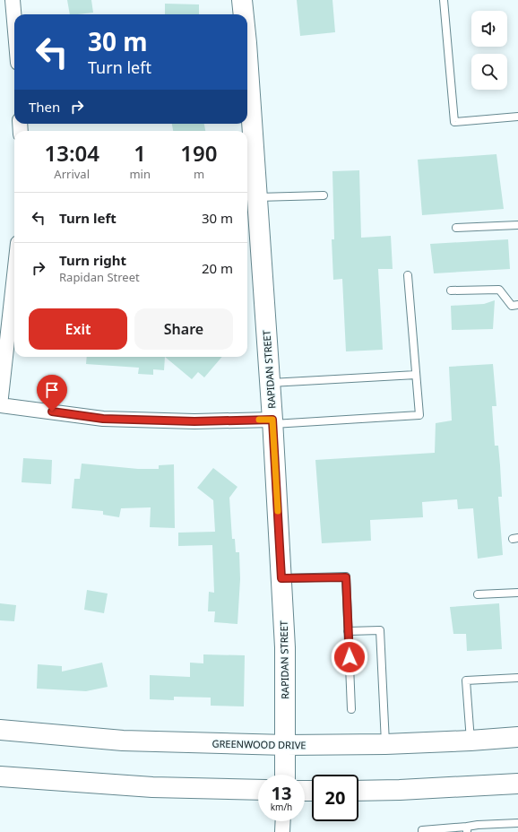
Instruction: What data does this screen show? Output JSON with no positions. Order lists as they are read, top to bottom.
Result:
{
  "streets": {
    "main road": ["RAPIDAN STREET", "GREENWOOD DRIVE"]
  },
  "crossings": [
    ["RAPIDAN STREET", "GREENWOOD DRIVE"]
  ],
  "page": {
    "turn": ["30 m", "Turn left"],
    "then": "Then",
    "eta": [
      "13:04",
      "Arrival",
      "1",
      "min",
      "190",
      "m"
    ],
    "list": [
      {
        "name": "Turn left",
        "value": "30 m"
      },
      {
        "name": "Turn right",
        "note": "Rapidan Street",
        "value": "20 m"
      }
    ],
    "buttons": ["Exit", "Share"],
    "speed": "13 km/h",
    "limit": "20"
  }
}
